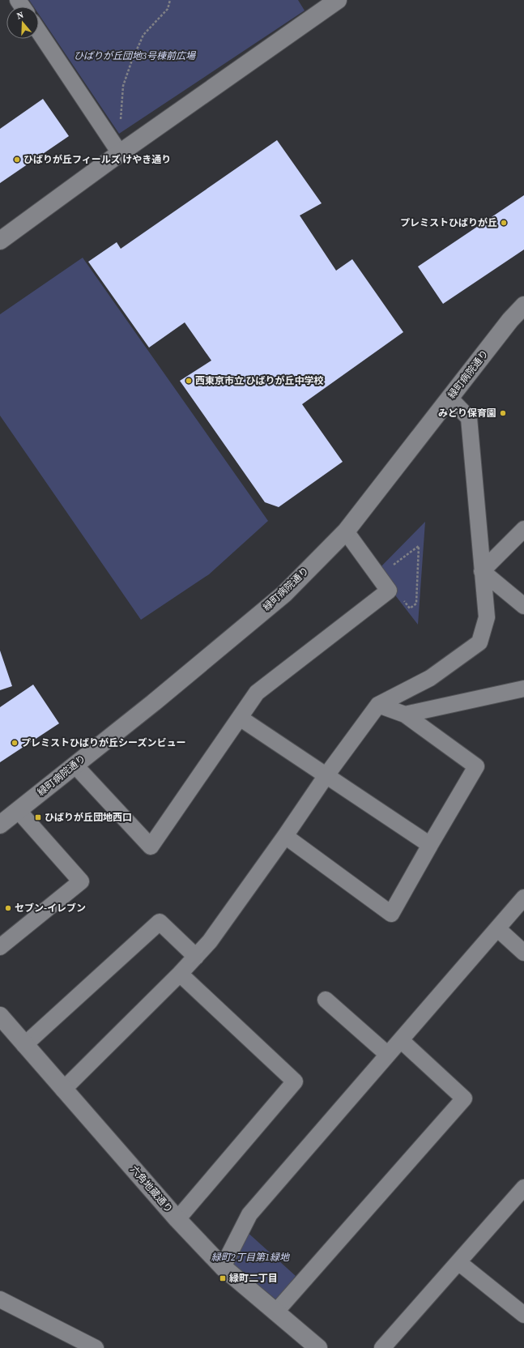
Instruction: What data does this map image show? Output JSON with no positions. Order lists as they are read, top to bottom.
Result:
{
  "streets": {
    "street": ["緑町病院通り", "六角地蔵通り"]
  },
  "parks": ["ひばりが丘団地3号棟前広場", "緑町2丁目第1緑地"],
  "places": {
    "other": [
      "ひばりが丘フィールズ けやき通り",
      "プレミストひばりが丘",
      "西東京市立 ひばりが丘中学校",
      "みどり保育園",
      "プレミストひばりが丘シーズンビュー",
      "セブン-イレブン"
    ],
    "transit": ["ひばりが丘団地西口", "緑町二丁目"]
  },
  "north": "top"
}
